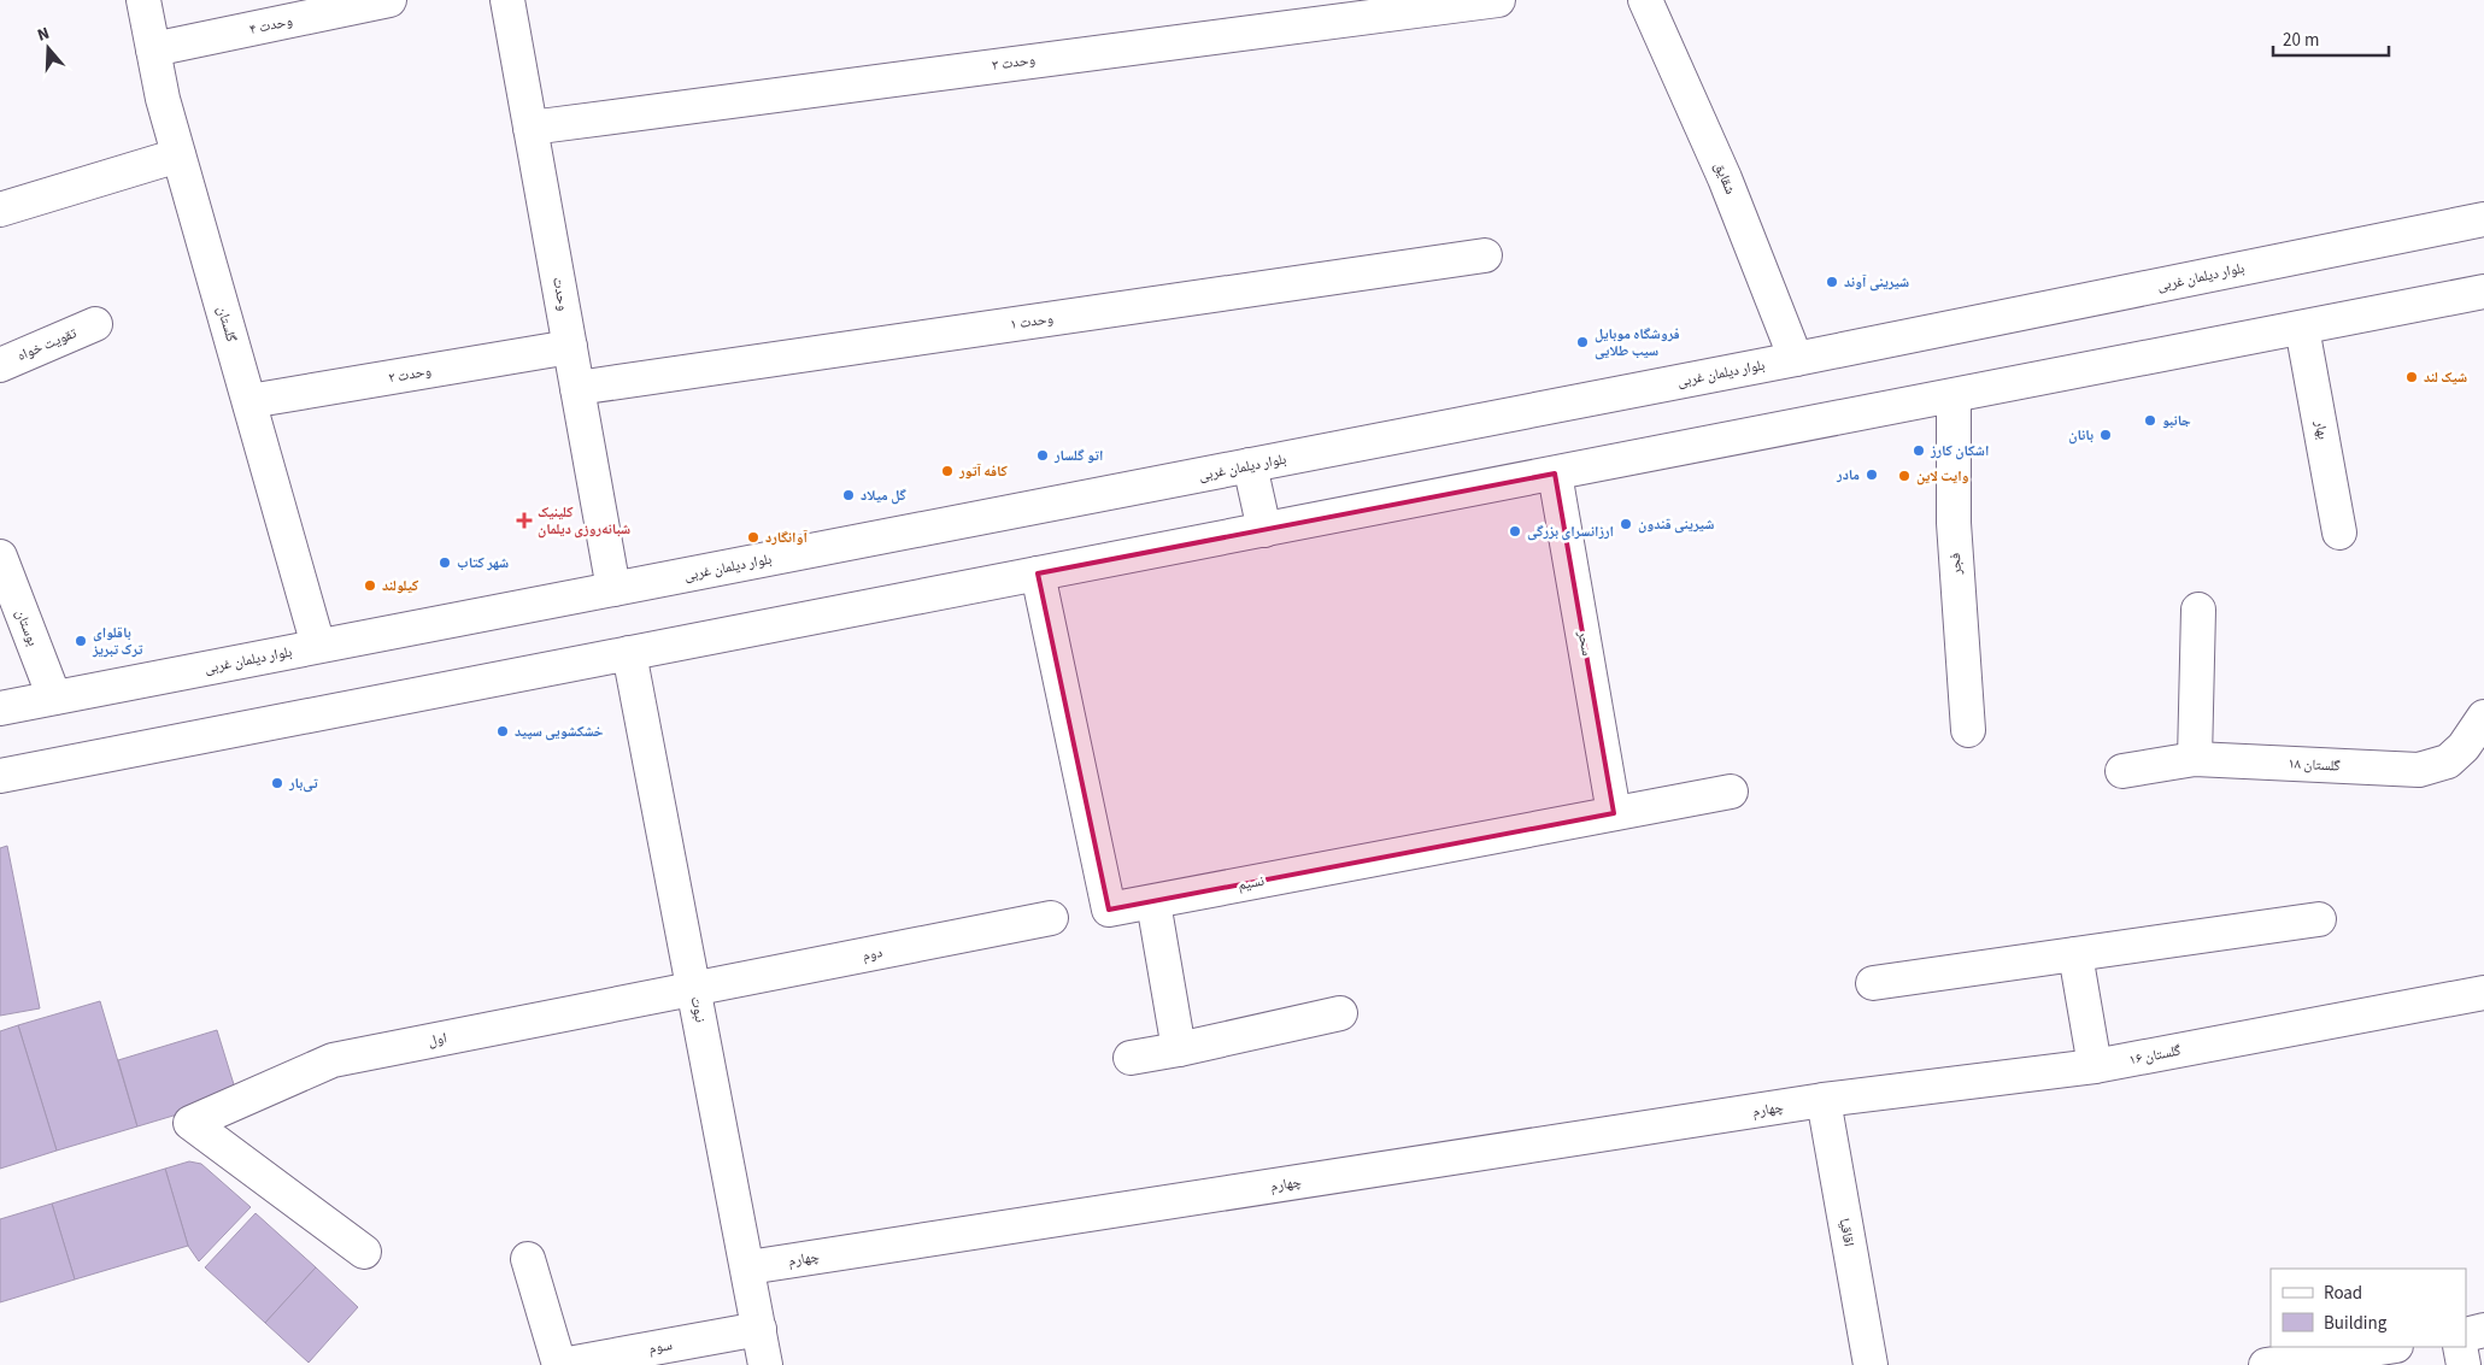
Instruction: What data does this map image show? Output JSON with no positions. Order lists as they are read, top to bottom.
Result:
{
  "streets": {
    "street": [
      "وحدت ۴",
      "وحدت ۳",
      "شقایق",
      "بلوار دیلمان غربی",
      "وحدت",
      "وحدت ۱",
      "گلستان",
      "تقویت خواه",
      "وحدت ۲",
      "بهار",
      "فجر",
      "بوستان",
      "سحر",
      "گلستان ۱۸",
      "نسیم",
      "دوم",
      "نبوت",
      "اول",
      "گلستان ۱۶",
      "چهارم",
      "اقاقیا",
      "سوم"
    ]
  },
  "crossings": [
    ["وحدت ۴", "گلستان"],
    ["وحدت ۳", "وحدت"],
    ["شقایق", "بلوار دیلمان غربی"],
    ["بلوار دیلمان غربی", "وحدت"],
    ["بلوار دیلمان غربی", "گلستان"],
    ["بلوار دیلمان غربی", "بوستان"],
    ["وحدت", "وحدت ۱"],
    ["وحدت", "وحدت ۲"],
    ["گلستان", "وحدت ۲"],
    ["سحر", "نسیم"],
    ["دوم", "نبوت"],
    ["دوم", "اول"],
    ["نبوت", "اول"],
    ["نبوت", "چهارم"],
    ["نبوت", "سوم"],
    ["گلستان ۱۶", "چهارم"],
    ["گلستان ۱۶", "اقاقیا"],
    ["چهارم", "اقاقیا"]
  ],
  "places": {
    "other": [
      "شیرینی آوند",
      "فروشگاه موبایل سیب طلایی",
      "شیک لند",
      "جانبو",
      "بانان",
      "اشکان کارز",
      "اتو گلسار",
      "کافه آتور",
      "مادر",
      "وایت لاین",
      "گل میلاد",
      "شیرینی قندون",
      "ارزانسرای بزرگی",
      "آوانگارد",
      "شهر کتاب",
      "کیلولند",
      "باقلوای ترک تبریز",
      "خشکشویی سپید",
      "تی‌بار"
    ],
    "health": ["کلینیک شبانه‌روزی دیلمان"]
  },
  "legend": ["Road", "Building"],
  "scale_bar": "20 m",
  "north": "top"
}
